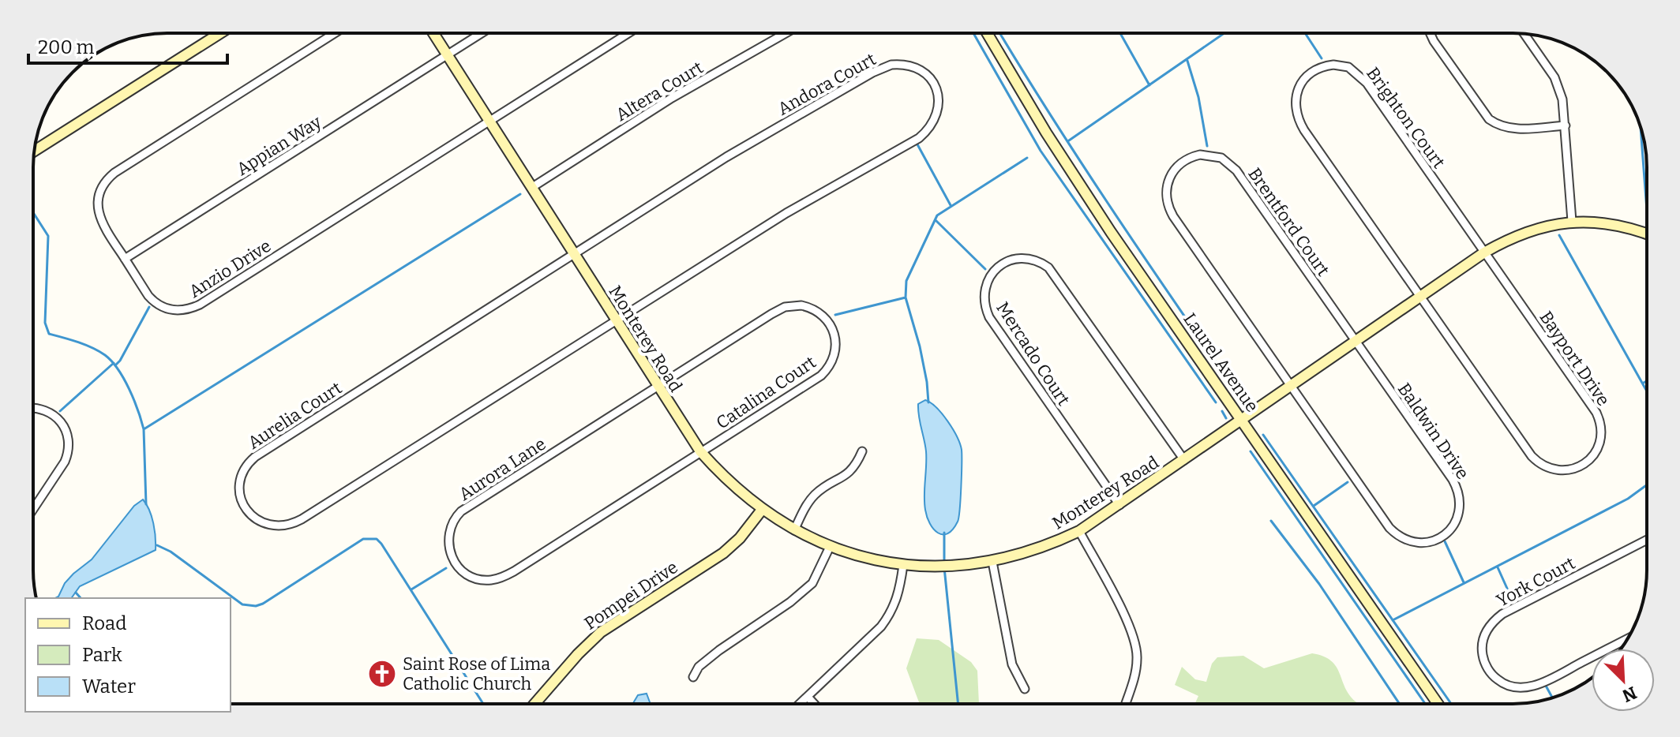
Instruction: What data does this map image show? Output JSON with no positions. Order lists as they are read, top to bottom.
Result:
{
  "streets": {
    "street": [
      "Andora Court",
      "Altera Court",
      "Brighton Court",
      "Appian Way",
      "Brentford Court",
      "Anzio Drive",
      "Monterey Road",
      "Mercado Court",
      "Bayport Drive",
      "Laurel Avenue",
      "Catalina Court",
      "Aurelia Court",
      "Baldwin Drive",
      "Aurora Lane",
      "York Court",
      "Pompei Drive"
    ]
  },
  "crossings": [
    ["Andora Court", "Monterey Road"],
    ["Andora Court", "Aurelia Court"],
    ["Altera Court", "Monterey Road"],
    ["Brighton Court", "Monterey Road"],
    ["Brighton Court", "Bayport Drive"],
    ["Appian Way", "Anzio Drive"],
    ["Appian Way", "Monterey Road"],
    ["Brentford Court", "Monterey Road"],
    ["Brentford Court", "Baldwin Drive"],
    ["Anzio Drive", "Monterey Road"],
    ["Monterey Road", "Mercado Court"],
    ["Monterey Road", "Bayport Drive"],
    ["Monterey Road", "Laurel Avenue"],
    ["Monterey Road", "Catalina Court"],
    ["Monterey Road", "Aurelia Court"],
    ["Monterey Road", "Baldwin Drive"],
    ["Monterey Road", "Aurora Lane"],
    ["Monterey Road", "Pompei Drive"],
    ["Catalina Court", "Aurora Lane"]
  ],
  "places": {
    "church": ["Saint Rose of Lima Catholic Church"]
  },
  "legend": ["Road", "Park", "Water"],
  "scale_bar": "200 m",
  "north": "bottom right"
}
